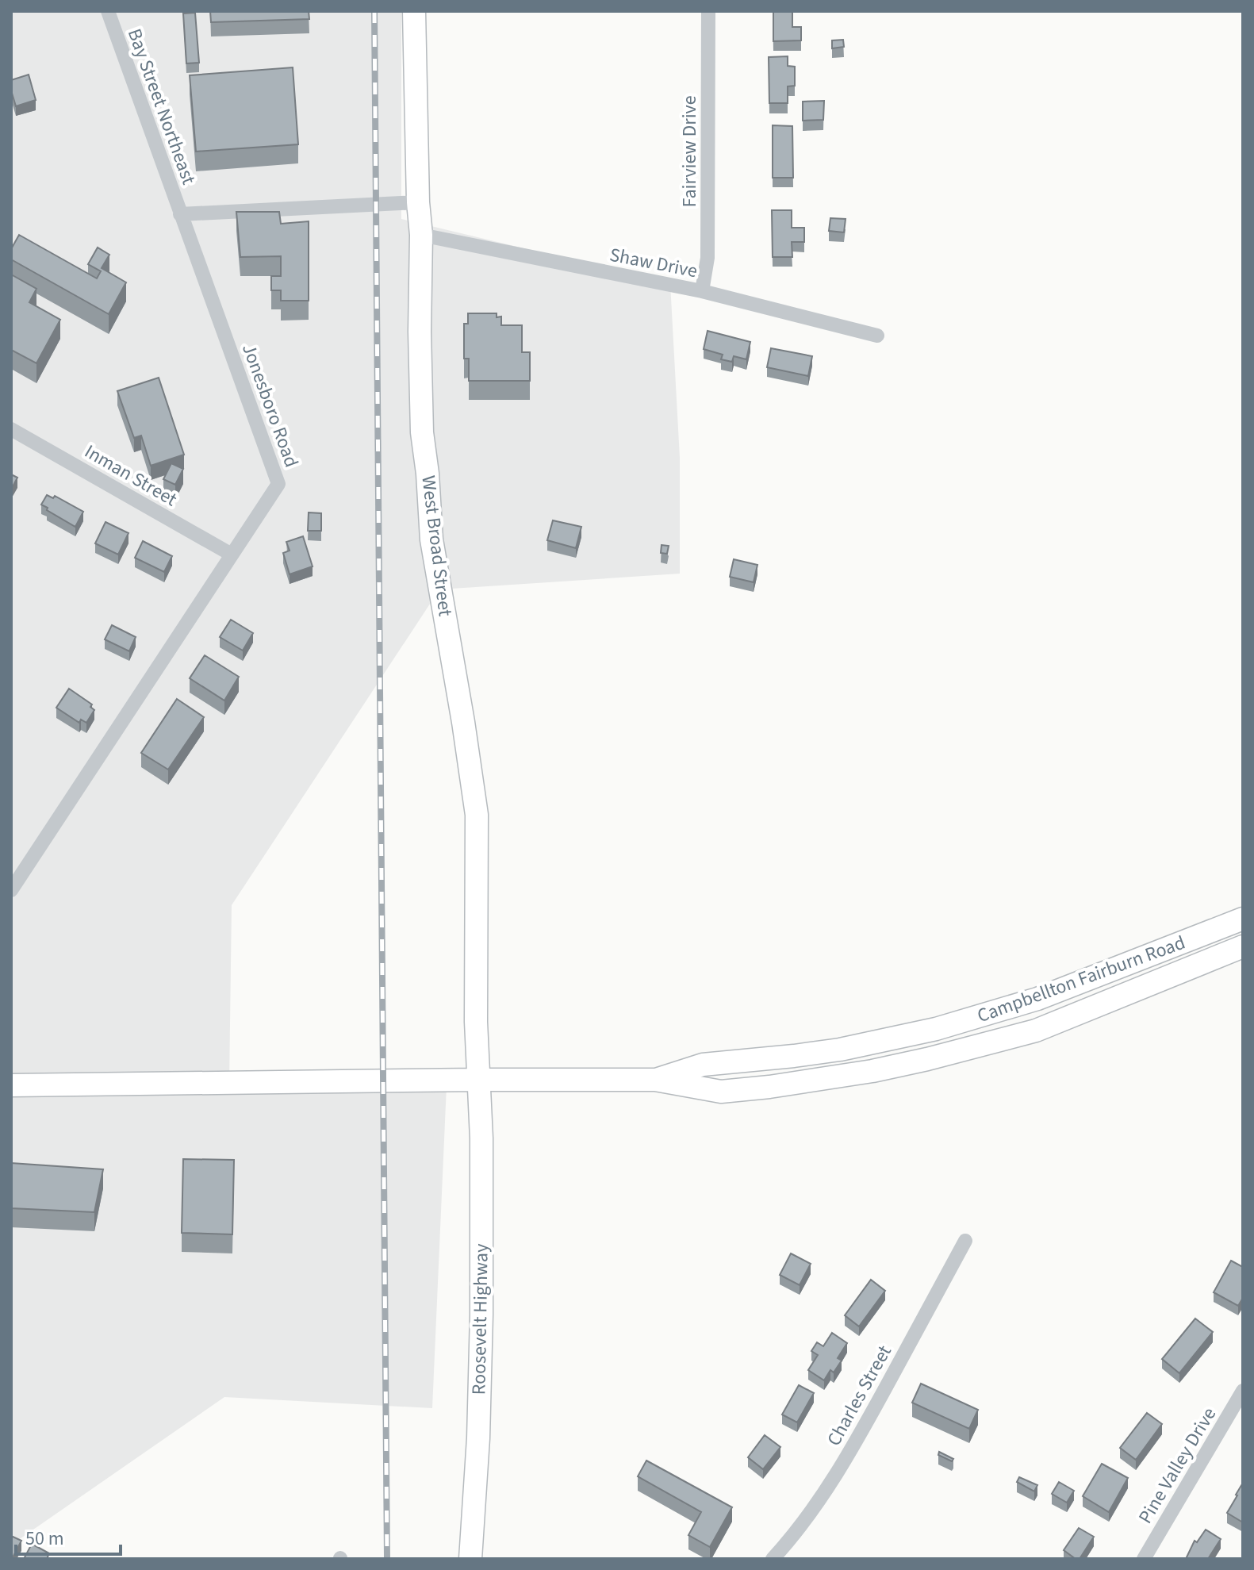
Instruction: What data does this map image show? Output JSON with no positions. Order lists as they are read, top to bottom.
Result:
{
  "streets": {
    "main road": ["West Broad Street", "Campbellton Fairburn Road", "Roosevelt Highway"],
    "street": [
      "Bay Street Northeast",
      "Fairview Drive",
      "Shaw Drive",
      "Jonesboro Road",
      "Inman Street",
      "Charles Street",
      "Pine Valley Drive"
    ]
  },
  "crossings": [
    ["Bay Street Northeast", "Jonesboro Road"],
    ["Fairview Drive", "Shaw Drive"],
    ["Shaw Drive", "West Broad Street"],
    ["Jonesboro Road", "Inman Street"],
    ["West Broad Street", "Campbellton Fairburn Road"],
    ["West Broad Street", "Roosevelt Highway"],
    ["Campbellton Fairburn Road", "Roosevelt Highway"]
  ],
  "scale_bar": "50 m"
}
